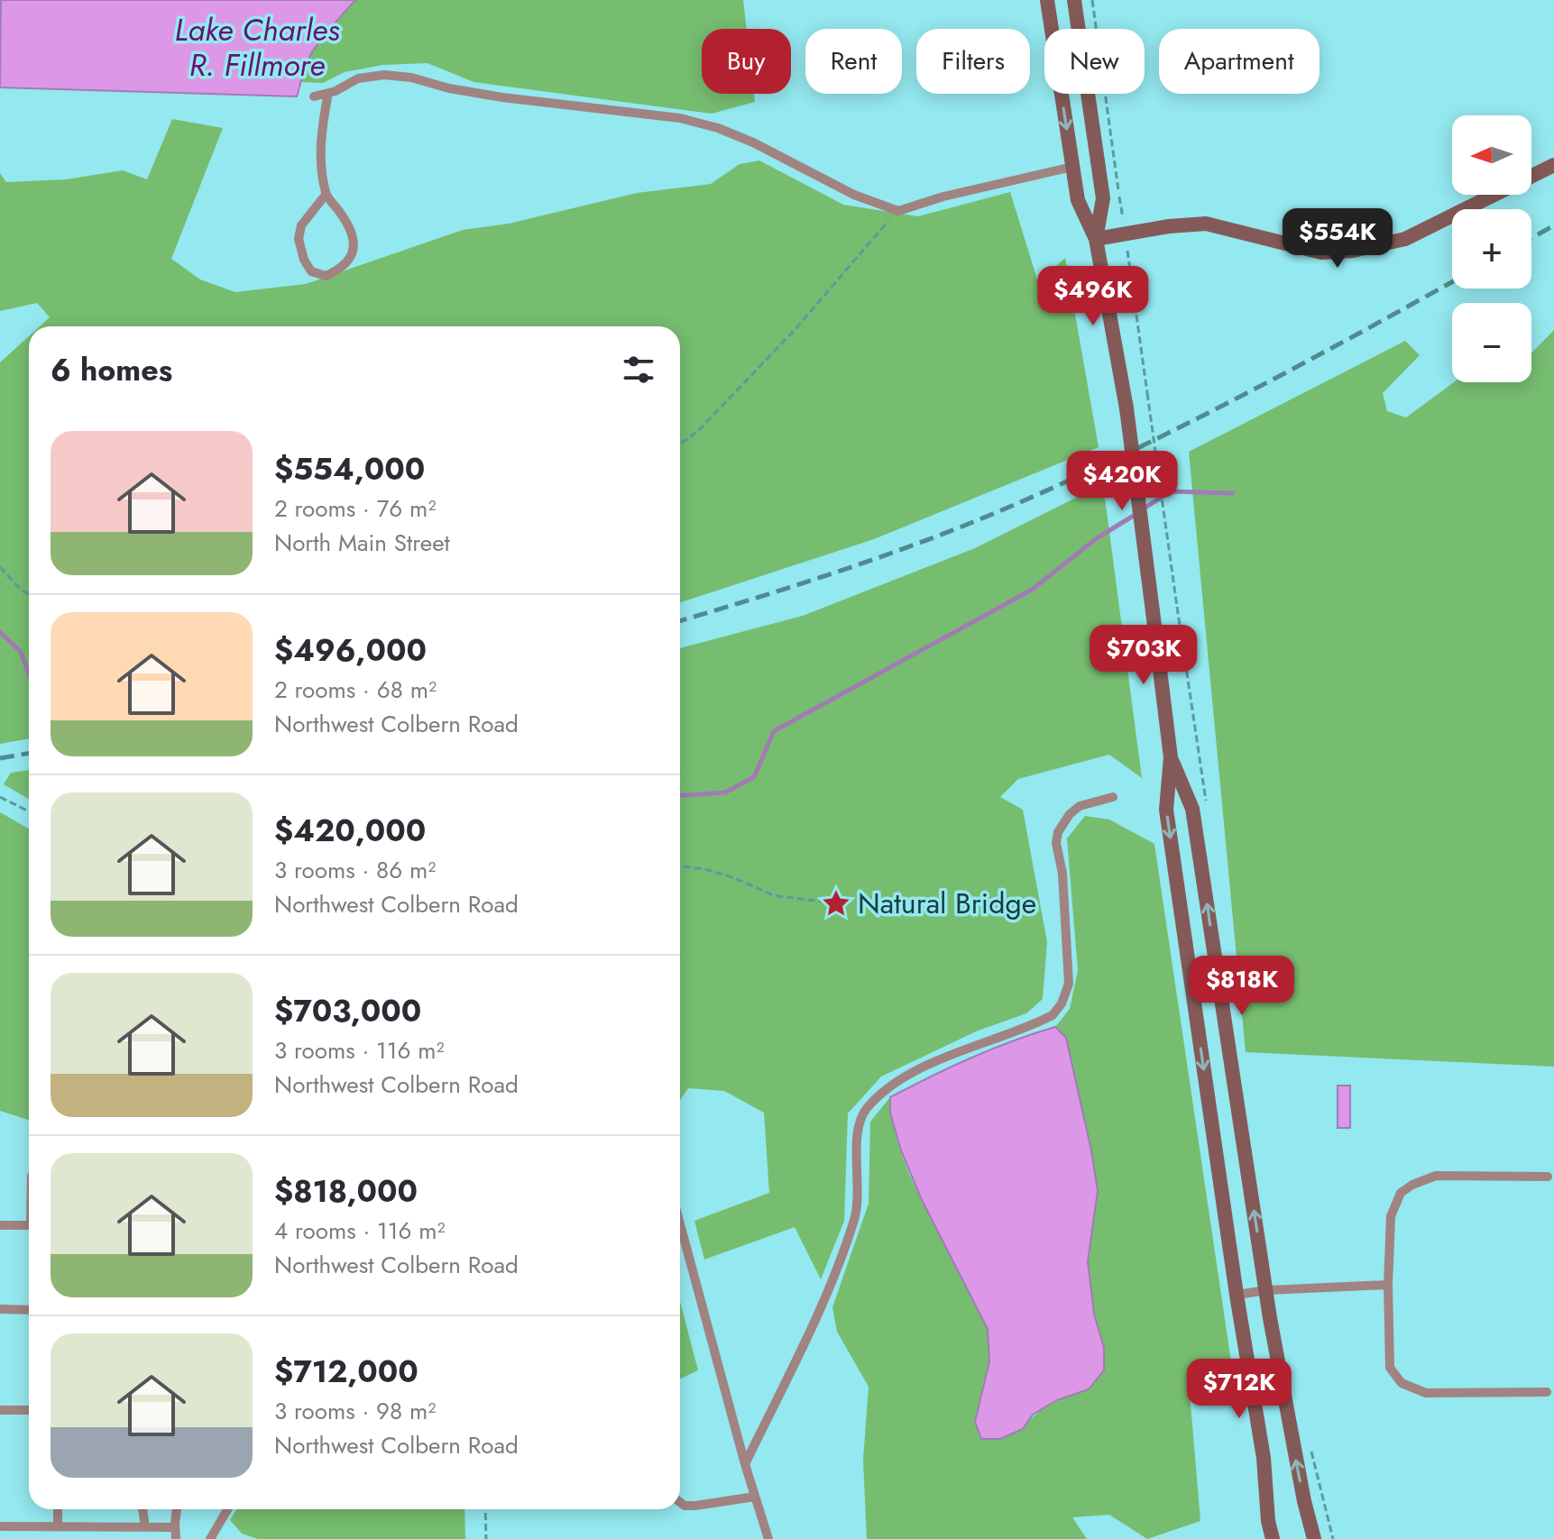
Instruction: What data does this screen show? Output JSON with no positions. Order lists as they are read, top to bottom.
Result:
{
  "water": ["Lake Charles R. Fillmore"],
  "places": {
    "place": ["Natural Bridge"]
  },
  "north": "left",
  "page": {
    "chip": [
      "Buy",
      "Rent",
      "Filters",
      "New",
      "Apartment"
    ],
    "map_buttons": ["+", "−"],
    "price": [
      "$554K",
      "$496K",
      "$420K",
      "$703K",
      "$818K",
      "$712K"
    ],
    "heading": "6 homes",
    "list": [
      {
        "name": "$554,000",
        "note": "2 rooms · 76 m² · North Main Street"
      },
      {
        "name": "$496,000",
        "note": "2 rooms · 68 m² · Northwest Colbern Road"
      },
      {
        "name": "$420,000",
        "note": "3 rooms · 86 m² · Northwest Colbern Road"
      },
      {
        "name": "$703,000",
        "note": "3 rooms · 116 m² · Northwest Colbern Road"
      },
      {
        "name": "$818,000",
        "note": "4 rooms · 116 m² · Northwest Colbern Road"
      },
      {
        "name": "$712,000",
        "note": "3 rooms · 98 m² · Northwest Colbern Road"
      }
    ]
  }
}
